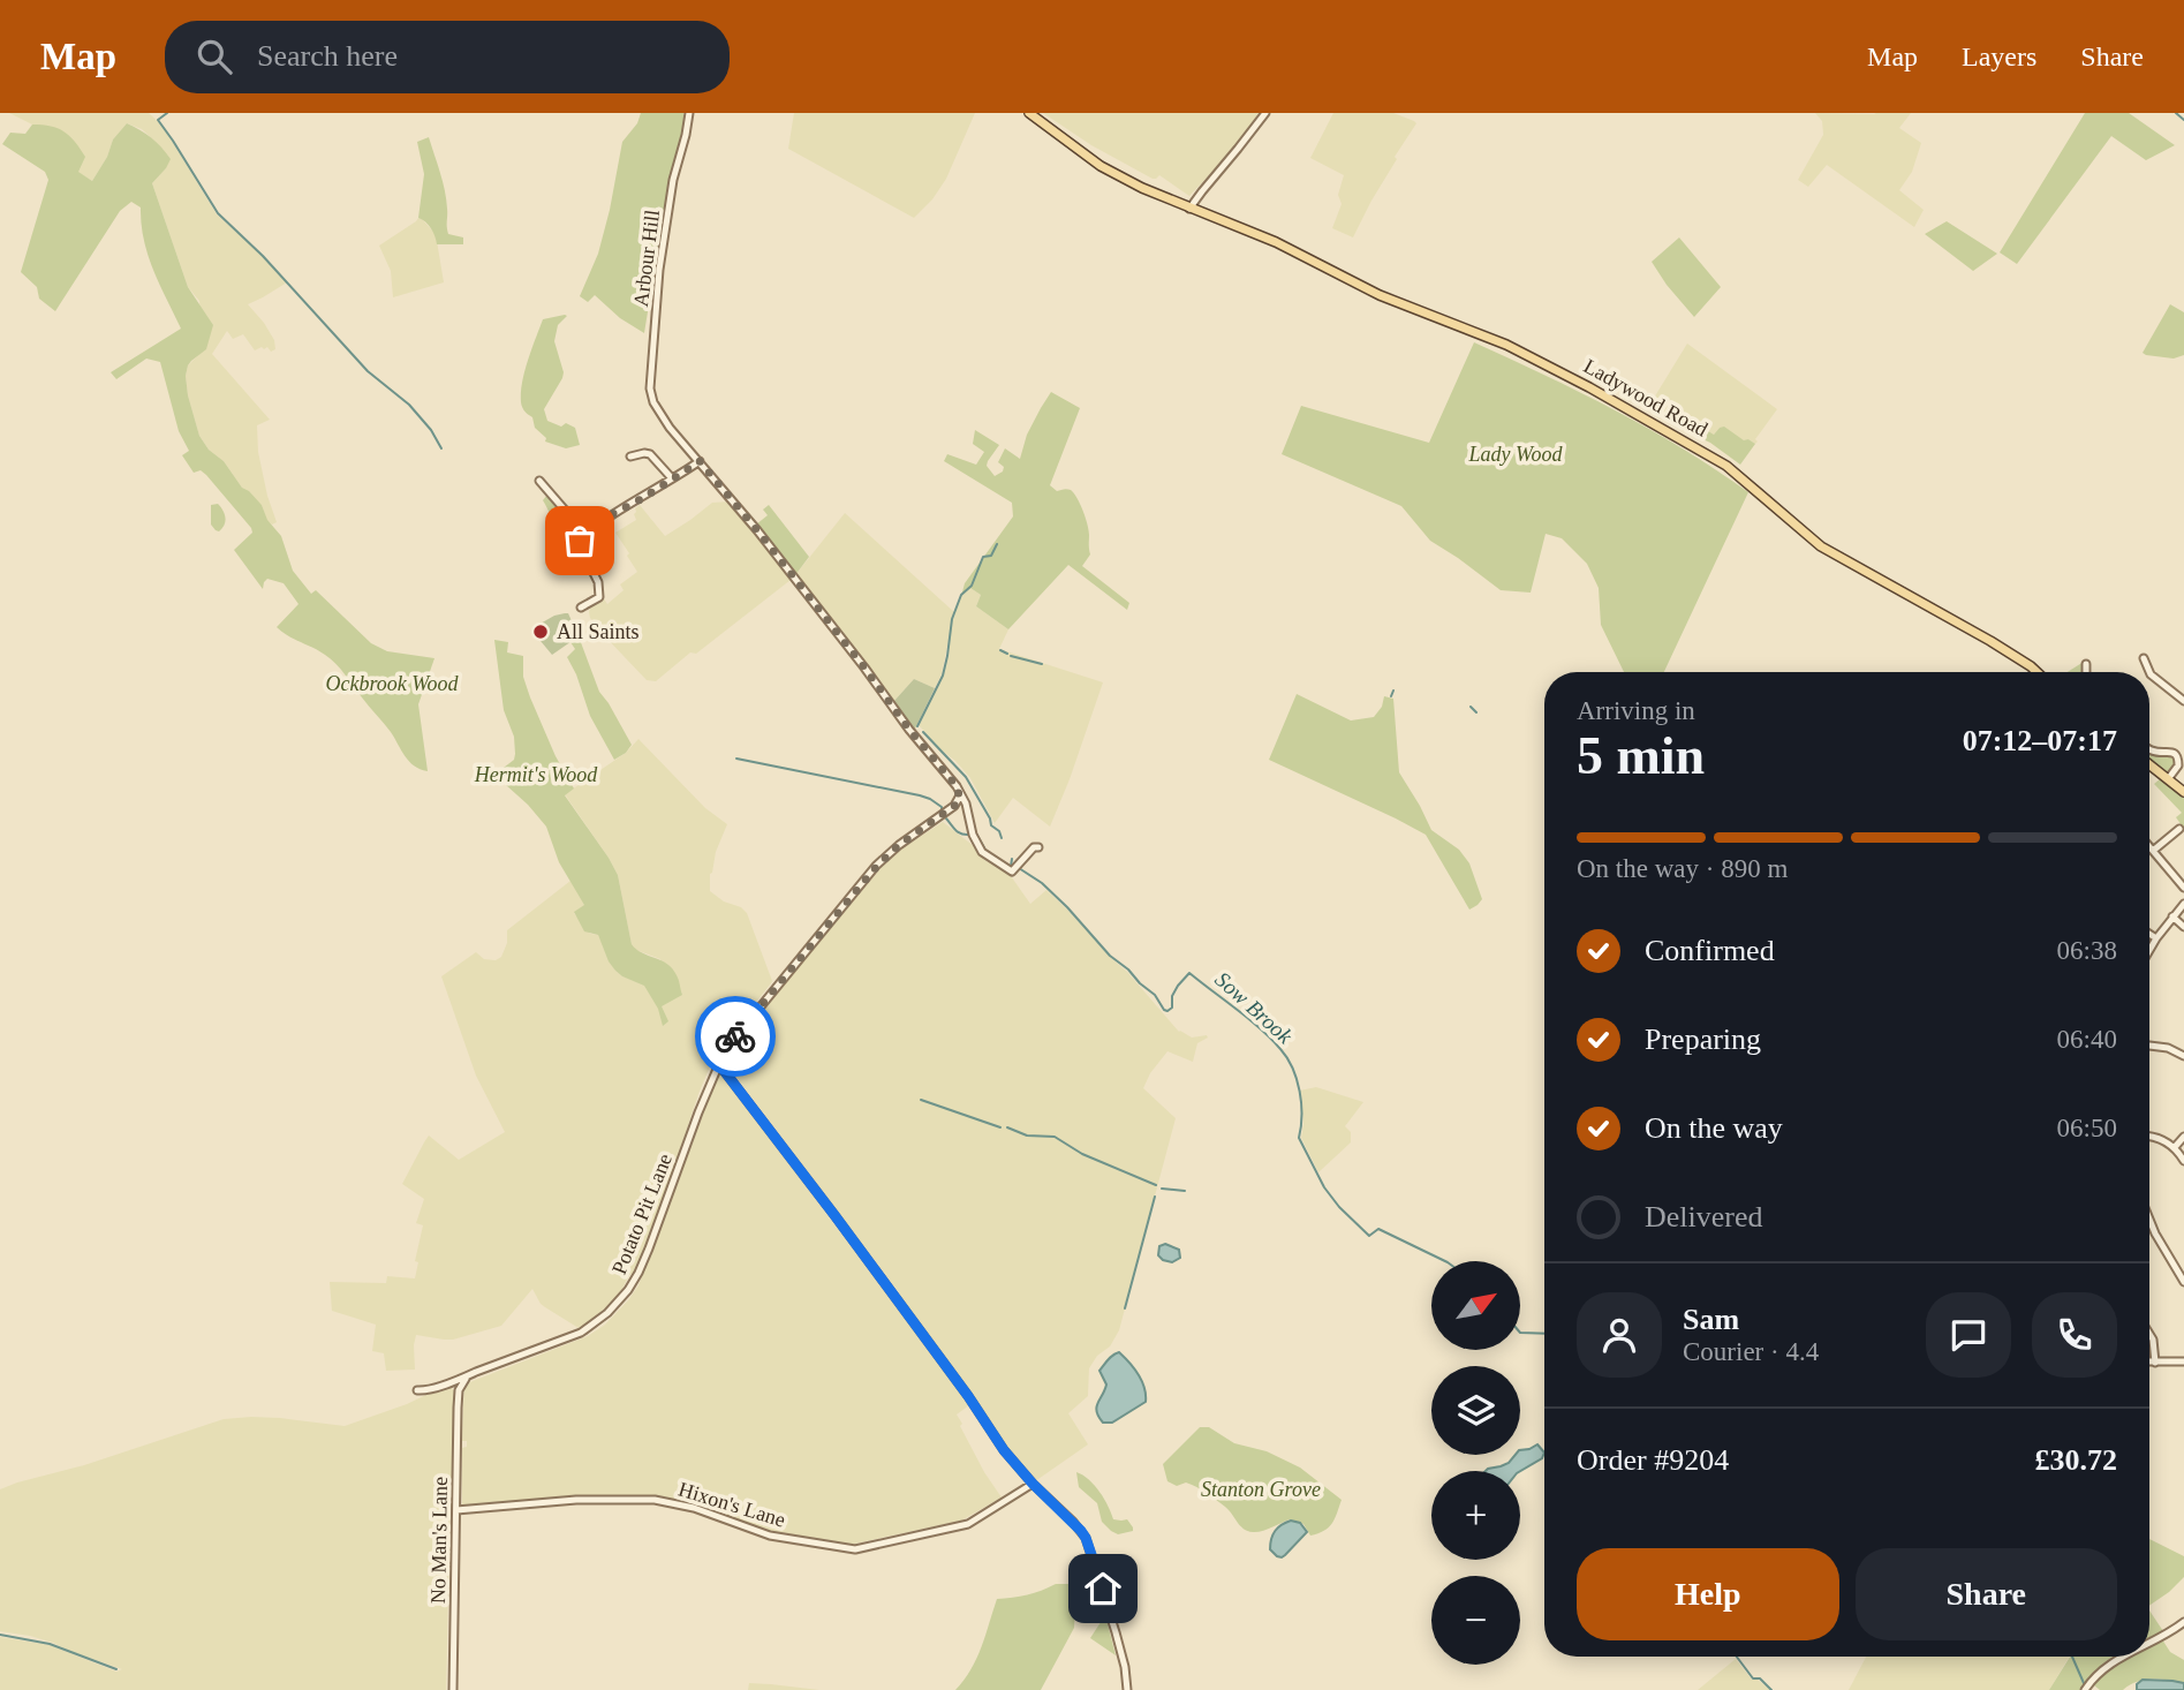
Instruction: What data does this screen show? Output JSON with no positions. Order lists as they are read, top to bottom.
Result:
{
  "streets": {
    "main road": ["Ladywood Road"],
    "street": [
      "Arbour Hill",
      "Potato Pit Lane",
      "Hixon's Lane",
      "No Man's Lane"
    ]
  },
  "crossings": [
    ["Hixon's Lane", "No Man's Lane"]
  ],
  "water": ["Sow Brook"],
  "parks": [
    "Lady Wood",
    "Ockbrook Wood",
    "Hermit's Wood",
    "Stanton Grove"
  ],
  "places": ["All Saints"],
  "north": "top right",
  "page": {
    "header": "Map",
    "search": "Search here",
    "nav": ["Map", "Layers", "Share"],
    "heading": ["5 min", "Arriving in", "07:12–07:17"],
    "panel": [
      "Sam",
      "Courier · 4.4",
      "Order #9204",
      "£30.72"
    ],
    "bar": "On the way · 890 m",
    "list": [
      ["Confirmed", "06:38"],
      ["Preparing", "06:40"],
      ["On the way", "06:50"],
      "Delivered"
    ],
    "map_buttons": ["+", "−"],
    "buttons": ["Help", "Share"]
  }
}
